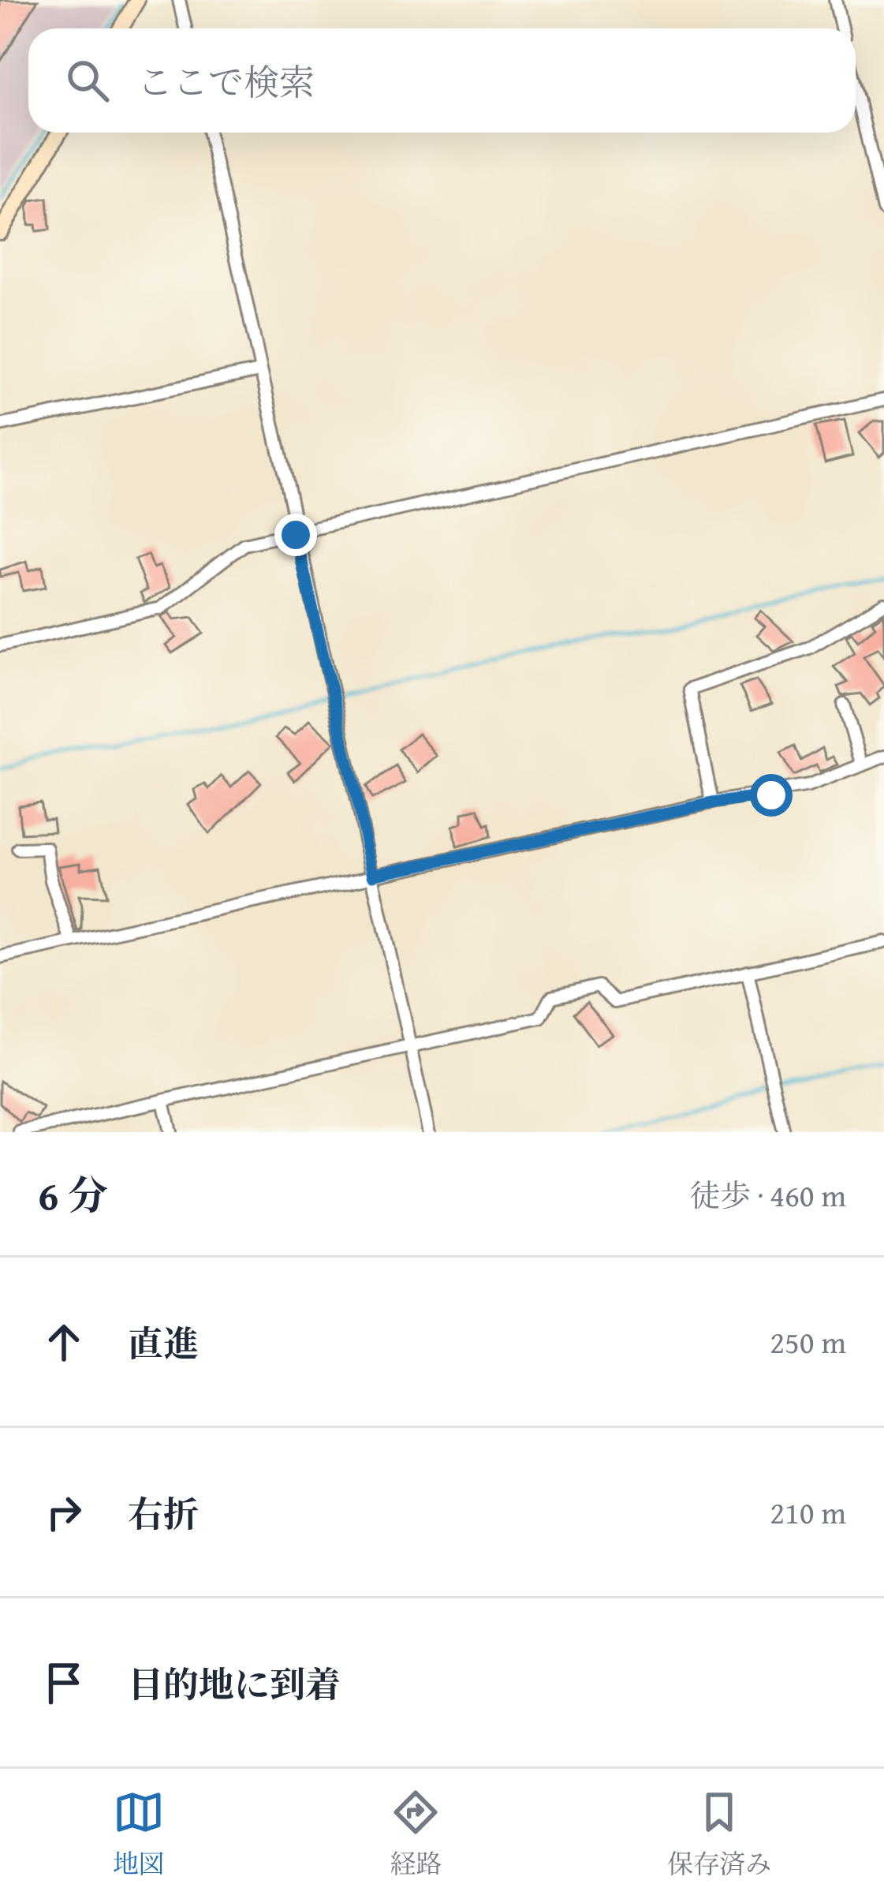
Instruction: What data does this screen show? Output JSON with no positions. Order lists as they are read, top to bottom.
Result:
{
  "page": {
    "search": "ここで検索",
    "heading": ["6 分", "徒歩 · 460 m"],
    "list": [
      ["直進", "250 m"],
      ["右折", "210 m"],
      "目的地に到着"
    ],
    "nav": ["地図", "経路", "保存済み"]
  }
}
